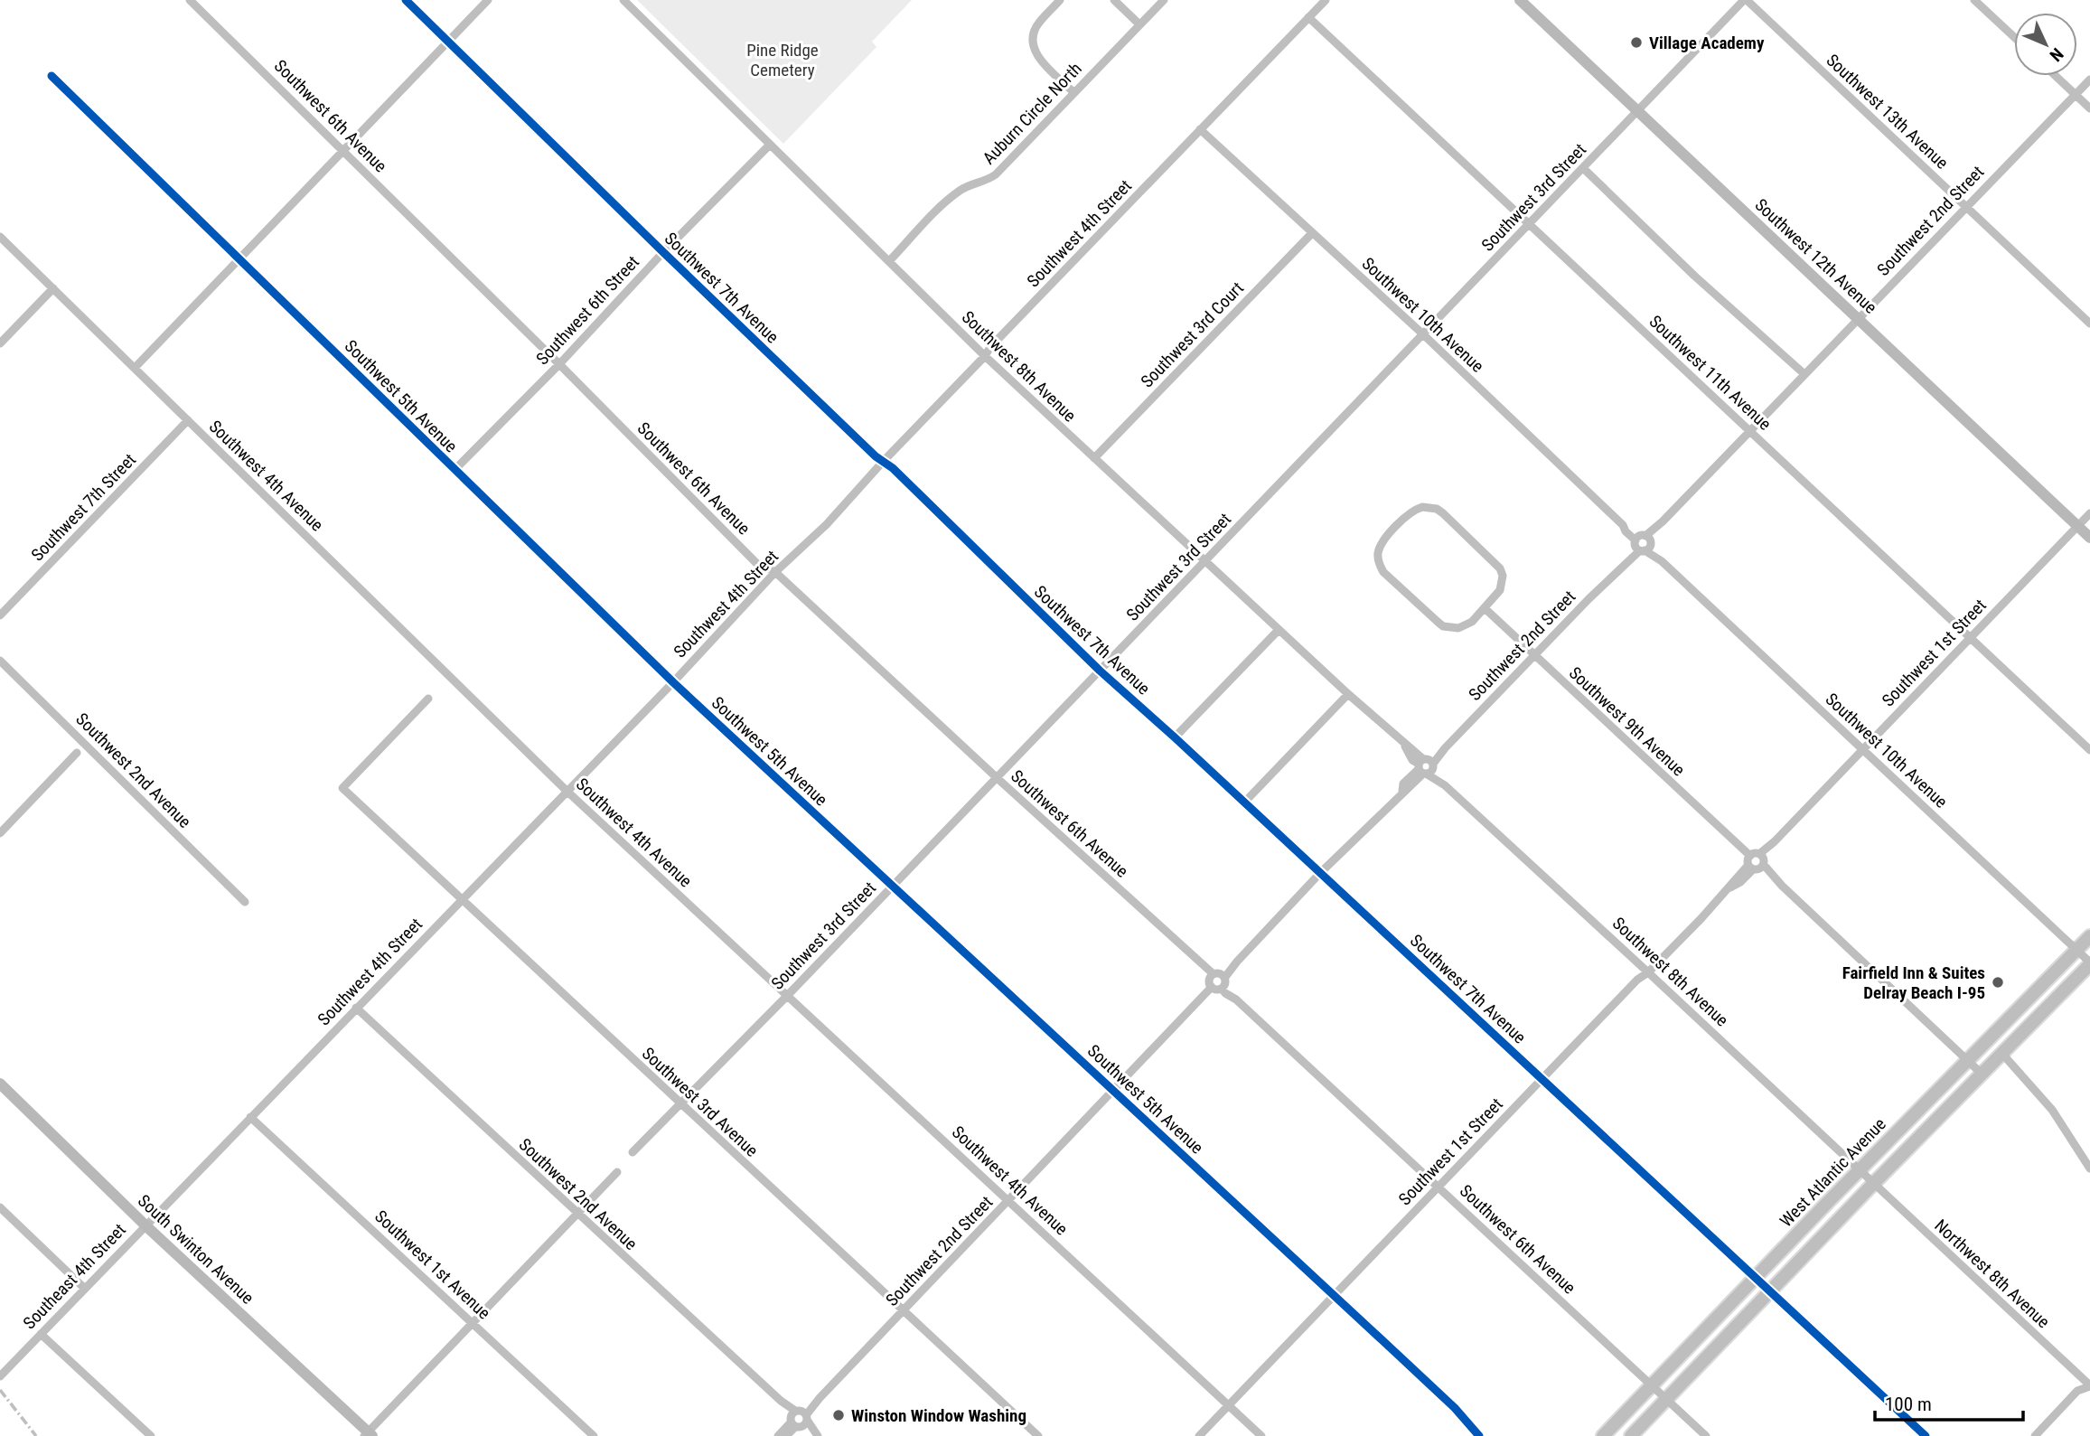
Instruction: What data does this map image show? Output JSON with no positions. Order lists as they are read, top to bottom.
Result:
{
  "streets": {
    "main road": ["West Atlantic Avenue"],
    "street": [
      "Southwest 13th Avenue",
      "Auburn Circle North",
      "Southwest 6th Avenue",
      "Southwest 3rd Street",
      "Southwest 2nd Street",
      "Southwest 4th Street",
      "Southwest 12th Avenue",
      "Southwest 7th Avenue",
      "Southwest 6th Street",
      "Southwest 10th Avenue",
      "Southwest 3rd Court",
      "Southwest 8th Avenue",
      "Southwest 11th Avenue",
      "Southwest 5th Avenue",
      "Southwest 4th Avenue",
      "Southwest 7th Street",
      "Southwest 1st Street",
      "Southwest 9th Avenue",
      "Southwest 2nd Avenue",
      "Southwest 3rd Avenue",
      "South Swinton Avenue",
      "Southwest 1st Avenue",
      "Northwest 8th Avenue",
      "Southeast 4th Street"
    ]
  },
  "crossings": [
    ["Southwest 13th Avenue", "Southwest 3rd Street"],
    ["Southwest 13th Avenue", "Southwest 2nd Street"],
    ["Auburn Circle North", "Southwest 8th Avenue"],
    ["Southwest 6th Avenue", "Southwest 3rd Street"],
    ["Southwest 6th Avenue", "Southwest 2nd Street"],
    ["Southwest 6th Avenue", "Southwest 4th Street"],
    ["Southwest 6th Avenue", "Southwest 6th Street"],
    ["Southwest 6th Avenue", "Southwest 1st Street"],
    ["Southwest 6th Avenue", "West Atlantic Avenue"],
    ["Southwest 3rd Street", "Southwest 12th Avenue"],
    ["Southwest 3rd Street", "Southwest 7th Avenue"],
    ["Southwest 3rd Street", "Southwest 10th Avenue"],
    ["Southwest 3rd Street", "Southwest 8th Avenue"],
    ["Southwest 3rd Street", "Southwest 11th Avenue"],
    ["Southwest 3rd Street", "Southwest 5th Avenue"],
    ["Southwest 3rd Street", "Southwest 4th Avenue"],
    ["Southwest 3rd Street", "Southwest 3rd Avenue"],
    ["Southwest 2nd Street", "Southwest 12th Avenue"],
    ["Southwest 2nd Street", "Southwest 7th Avenue"],
    ["Southwest 2nd Street", "Southwest 10th Avenue"],
    ["Southwest 2nd Street", "Southwest 8th Avenue"],
    ["Southwest 2nd Street", "Southwest 11th Avenue"],
    ["Southwest 2nd Street", "Southwest 5th Avenue"],
    ["Southwest 2nd Street", "Southwest 4th Avenue"],
    ["Southwest 2nd Street", "Southwest 9th Avenue"],
    ["Southwest 2nd Street", "Southwest 2nd Avenue"],
    ["Southwest 2nd Street", "Southwest 3rd Avenue"],
    ["Southwest 4th Street", "Southwest 7th Avenue"],
    ["Southwest 4th Street", "Southwest 10th Avenue"],
    ["Southwest 4th Street", "Southwest 8th Avenue"],
    ["Southwest 4th Street", "Southwest 11th Avenue"],
    ["Southwest 4th Street", "Southwest 5th Avenue"],
    ["Southwest 4th Street", "Southwest 4th Avenue"],
    ["Southwest 4th Street", "Southwest 2nd Avenue"],
    ["Southwest 4th Street", "Southwest 3rd Avenue"],
    ["Southwest 4th Street", "South Swinton Avenue"],
    ["Southwest 4th Street", "Southwest 1st Avenue"],
    ["Southwest 4th Street", "Southeast 4th Street"],
    ["Southwest 12th Avenue", "Southwest 1st Street"],
    ["Southwest 7th Avenue", "Southwest 6th Street"],
    ["Southwest 7th Avenue", "Southwest 1st Street"],
    ["Southwest 7th Avenue", "West Atlantic Avenue"],
    ["Southwest 6th Street", "Southwest 8th Avenue"],
    ["Southwest 6th Street", "Southwest 5th Avenue"],
    ["Southwest 10th Avenue", "Southwest 3rd Court"],
    ["Southwest 10th Avenue", "Southwest 1st Street"],
    ["Southwest 10th Avenue", "West Atlantic Avenue"],
    ["Southwest 3rd Court", "Southwest 8th Avenue"],
    ["Southwest 8th Avenue", "Southwest 1st Street"],
    ["Southwest 8th Avenue", "West Atlantic Avenue"],
    ["Southwest 8th Avenue", "Northwest 8th Avenue"],
    ["Southwest 11th Avenue", "Southwest 1st Street"],
    ["Southwest 5th Avenue", "Southwest 1st Street"],
    ["Southwest 4th Avenue", "Southwest 7th Street"],
    ["Southwest 4th Avenue", "Southwest 1st Street"],
    ["Southwest 1st Street", "Southwest 9th Avenue"],
    ["Southwest 9th Avenue", "West Atlantic Avenue"],
    ["South Swinton Avenue", "Southeast 4th Street"]
  ],
  "parks": ["Pine Ridge Cemetery"],
  "places": ["Village Academy", "Fairfield Inn & Suites Delray Beach I-95", "Winston Window Washing"],
  "scale_bar": "100 m",
  "north": "bottom right"
}
